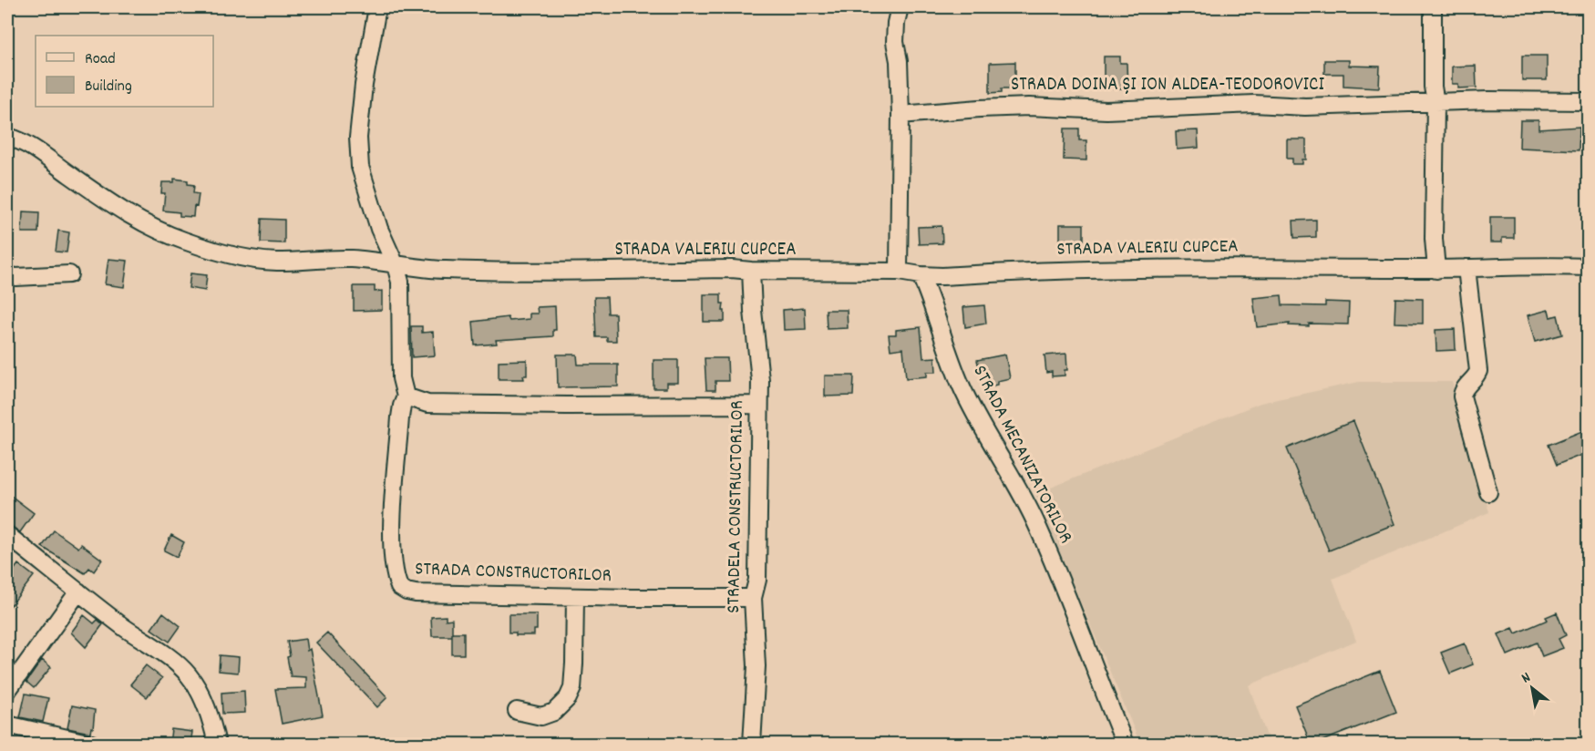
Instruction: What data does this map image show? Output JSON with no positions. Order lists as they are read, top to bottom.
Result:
{
  "streets": {
    "street": [
      "STRADA DOINA ȘI ION ALDEA-TEODOROVICI",
      "STRADA VALERIU CUPCEA",
      "STRADA MECANIZATORILOR",
      "STRADELA CONSTRUCTORILOR",
      "STRADA CONSTRUCTORILOR"
    ]
  },
  "crossings": [
    ["STRADA VALERIU CUPCEA", "STRADA MECANIZATORILOR"],
    ["STRADA VALERIU CUPCEA", "STRADELA CONSTRUCTORILOR"],
    ["STRADA VALERIU CUPCEA", "STRADA CONSTRUCTORILOR"],
    ["STRADELA CONSTRUCTORILOR", "STRADA CONSTRUCTORILOR"]
  ],
  "legend": ["Road", "Building"],
  "north": "top left"
}
